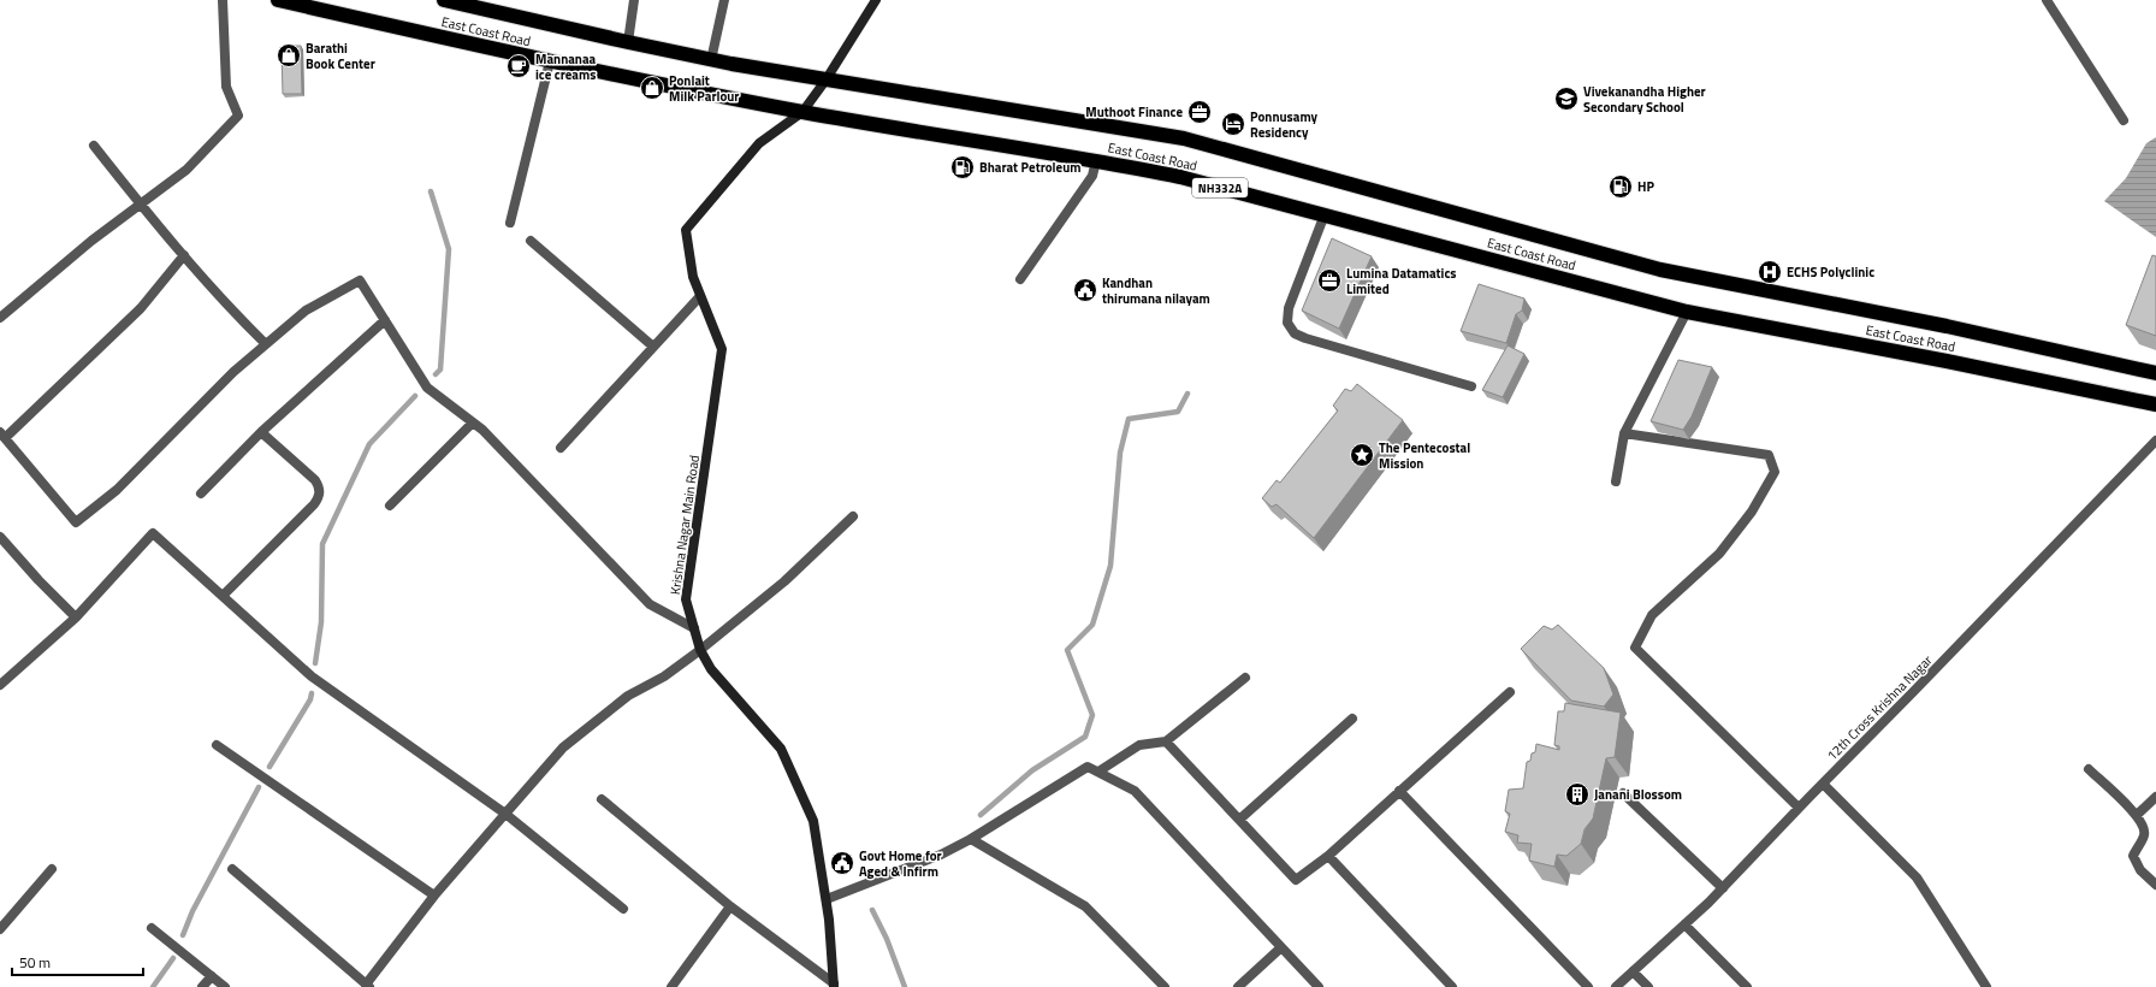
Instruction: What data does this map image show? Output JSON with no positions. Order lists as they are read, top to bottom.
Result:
{
  "streets": {
    "highway": ["East Coast Road", "NH332A"],
    "street": ["Krishna Nagar Main Road", "12th Cross Krishna Nagar"]
  },
  "crossings": [
    ["East Coast Road", "Krishna Nagar Main Road"]
  ],
  "places": {
    "shop": ["Barathi Book Center", "Ponlait Milk Parlour"],
    "cafe": ["Mannanaa ice creams"],
    "school or university": ["Vivekanandha Higher Secondary School"],
    "office": ["Muthoot Finance", "Lumina Datamatics Limited"],
    "hotel": ["Ponnusamy Residency"],
    "fuel station": ["Bharat Petroleum", "HP"],
    "hospital": ["ECHS Polyclinic"],
    "public building": ["Kandhan thirumana nilayam", "Govt Home for Aged & Infirm"],
    "place": ["The Pentecostal Mission"],
    "building": ["Janani Blossom"]
  },
  "scale_bar": "50 m"
}
